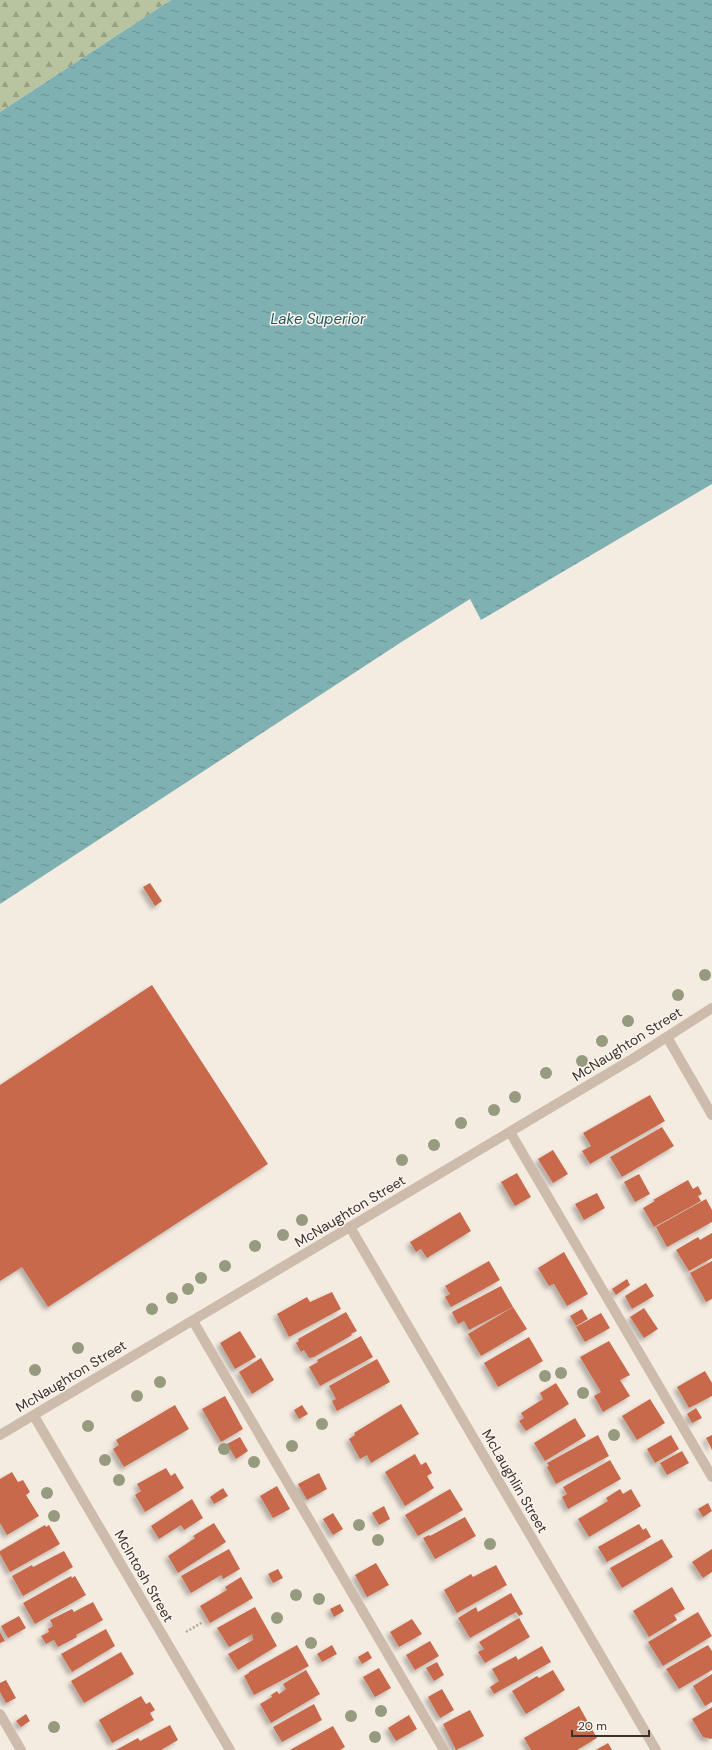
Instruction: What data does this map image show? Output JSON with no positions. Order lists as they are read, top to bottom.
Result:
{
  "streets": {
    "street": ["McNaughton Street", "McLaughlin Street", "McIntosh Street"]
  },
  "crossings": [
    ["McNaughton Street", "McLaughlin Street"],
    ["McNaughton Street", "McIntosh Street"]
  ],
  "water": ["Lake Superior"],
  "scale_bar": "20 m"
}
